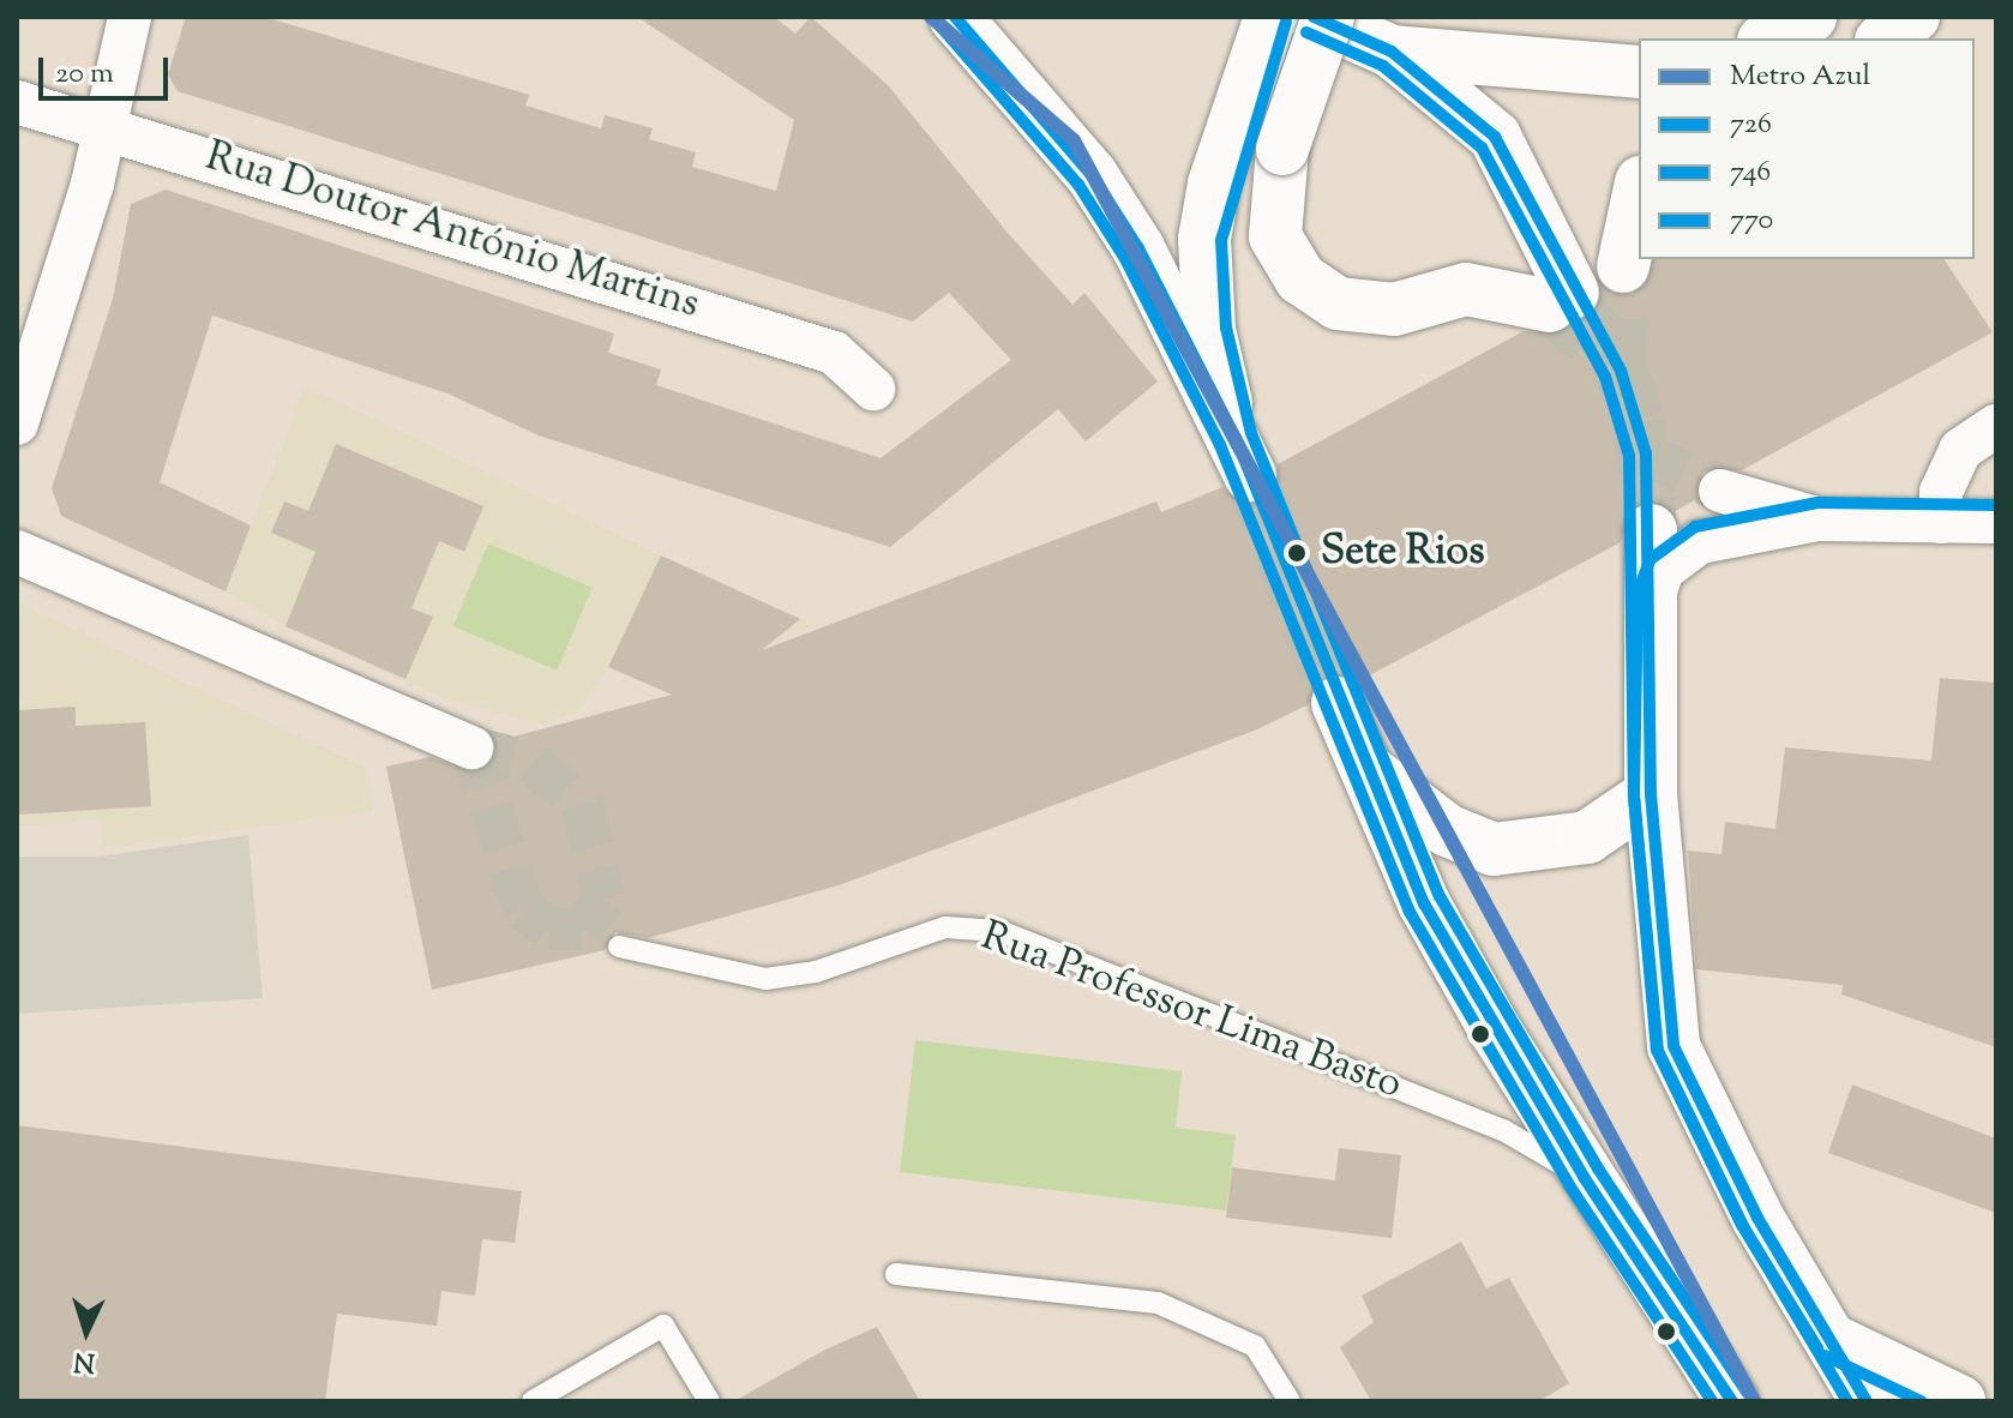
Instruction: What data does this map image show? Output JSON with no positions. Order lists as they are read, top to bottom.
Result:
{
  "streets": {
    "street": ["Rua Doutor António Martins"],
    "lane": ["Rua Professor Lima Basto"]
  },
  "places": ["Sete Rios"],
  "lines": [
    "metro line Azul",
    "transit line 726",
    "transit line 770",
    "transit line 746"
  ],
  "legend": [
    "Metro Azul",
    "726",
    "746",
    "770"
  ],
  "scale_bar": "20 m",
  "north": "bottom"
}
